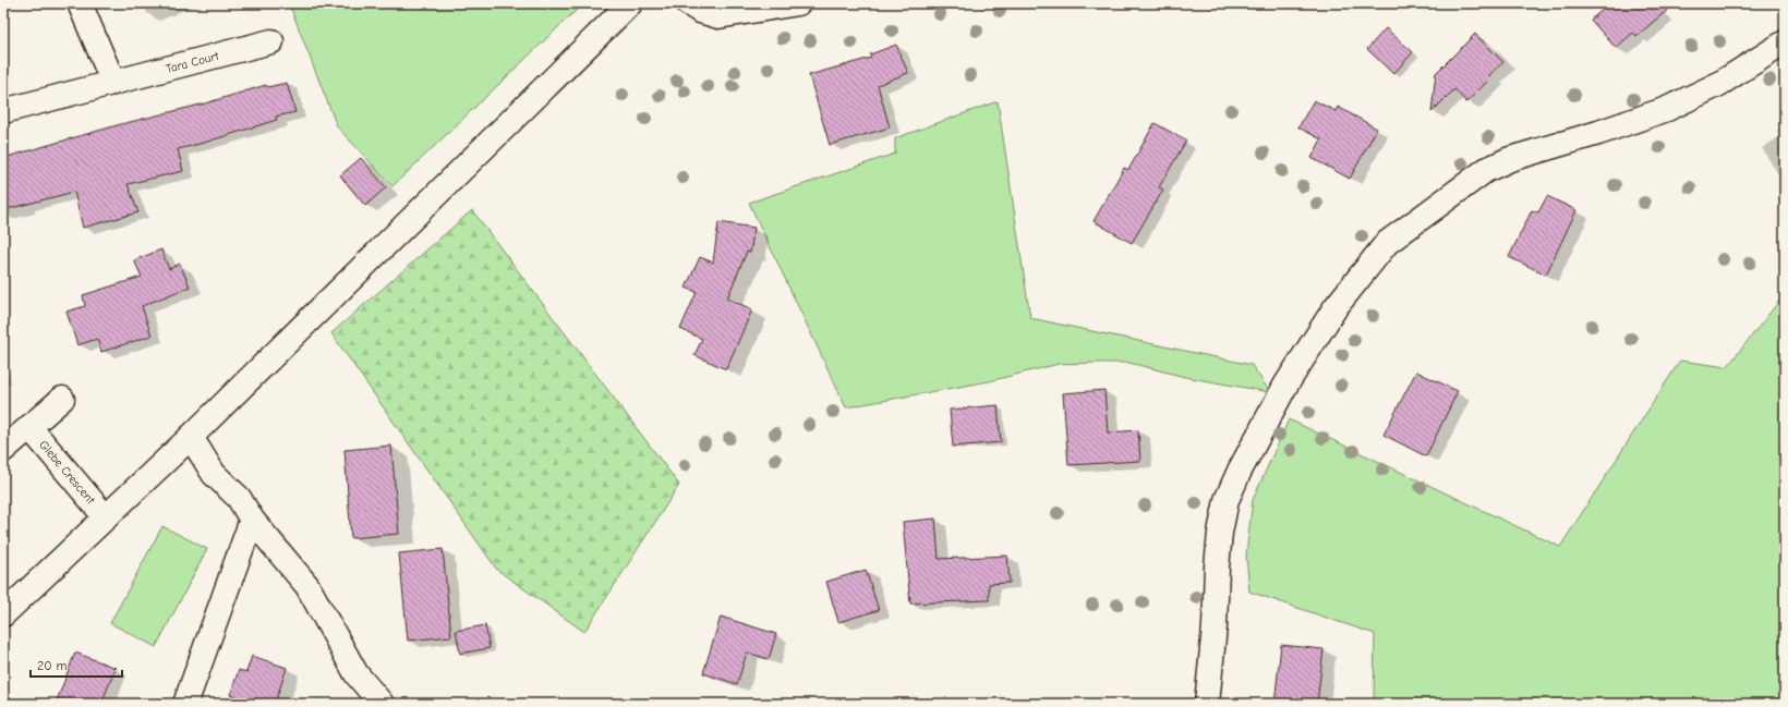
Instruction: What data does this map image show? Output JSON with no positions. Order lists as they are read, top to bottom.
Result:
{
  "streets": {
    "street": ["Tara Court", "Glebe Crescent"]
  },
  "scale_bar": "20 m"
}
